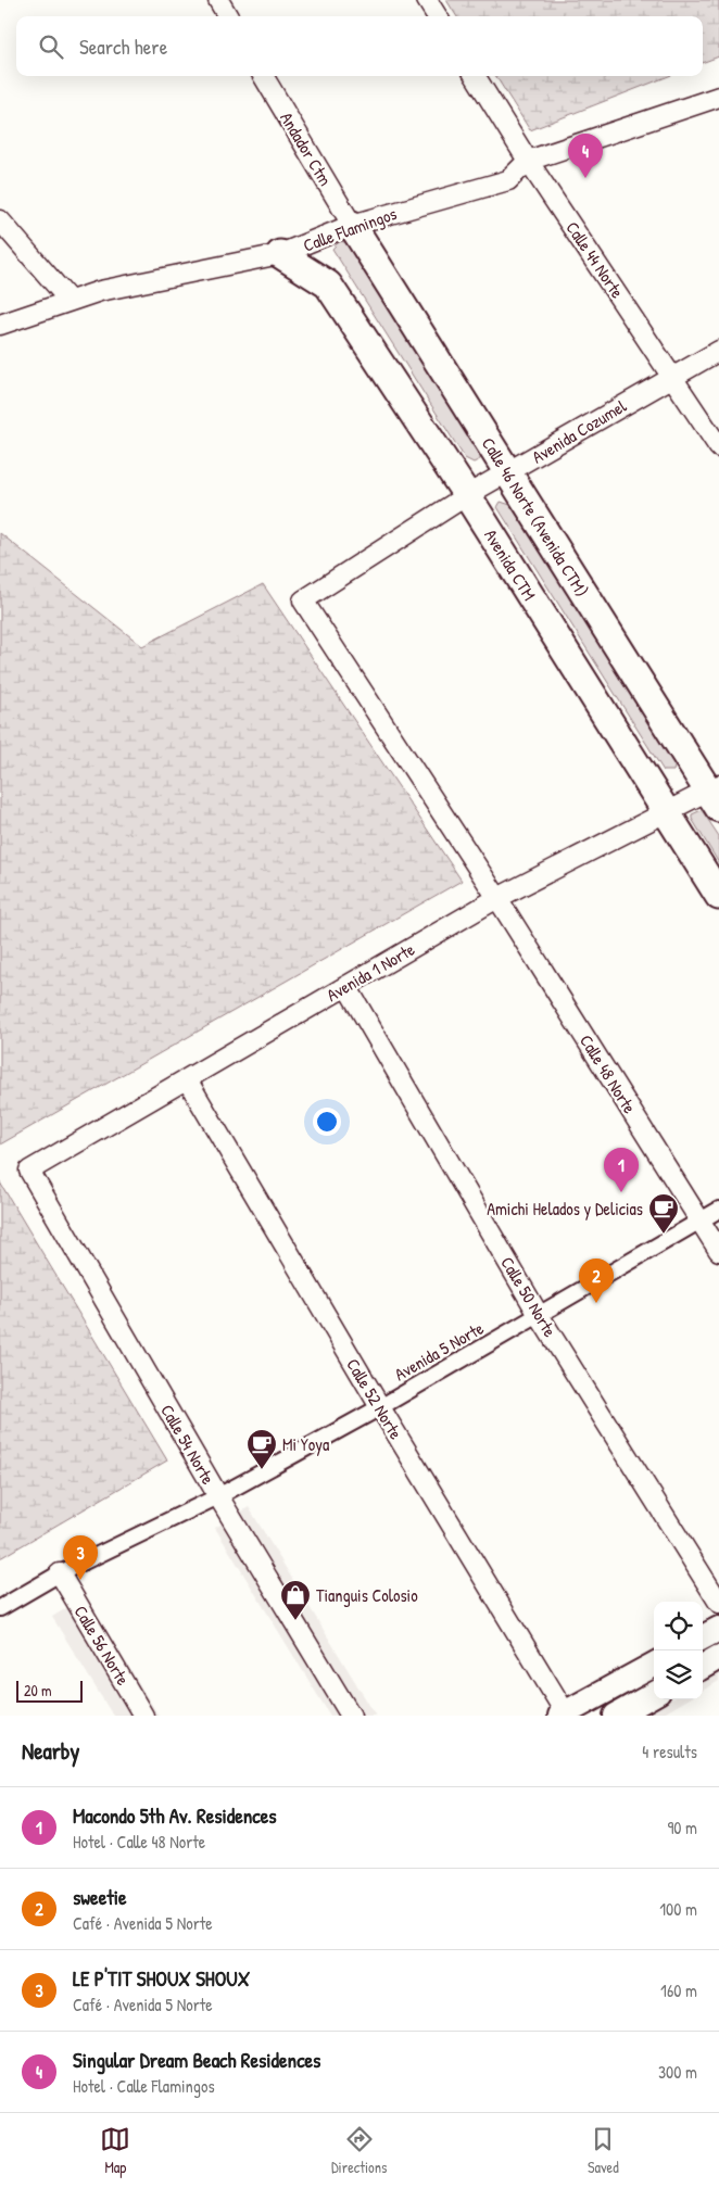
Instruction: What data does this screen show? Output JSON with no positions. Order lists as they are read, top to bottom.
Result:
{
  "streets": {
    "main road": ["Calle 46 Norte (Avenida CTM)", "Avenida CTM"],
    "street": [
      "Andador Ctm",
      "Calle Flamingos",
      "Calle 44 Norte",
      "Avenida Cozumel",
      "Avenida 1 Norte",
      "Calle 48 Norte",
      "Calle 50 Norte",
      "Avenida 5 Norte",
      "Calle 52 Norte",
      "Calle 54 Norte",
      "Calle 56 Norte"
    ]
  },
  "crossings": [
    ["Andador Ctm", "Calle Flamingos"],
    ["Andador Ctm", "Calle 46 Norte (Avenida CTM)"],
    ["Calle Flamingos", "Calle 44 Norte"],
    ["Calle Flamingos", "Calle 46 Norte (Avenida CTM)"],
    ["Calle Flamingos", "Avenida CTM"],
    ["Calle 44 Norte", "Avenida Cozumel"],
    ["Avenida Cozumel", "Calle 46 Norte (Avenida CTM)"],
    ["Avenida Cozumel", "Avenida CTM"],
    ["Avenida Cozumel", "Calle 48 Norte"],
    ["Calle 46 Norte (Avenida CTM)", "Avenida 1 Norte"],
    ["Avenida CTM", "Avenida 1 Norte"],
    ["Avenida 1 Norte", "Calle 48 Norte"],
    ["Avenida 1 Norte", "Calle 50 Norte"],
    ["Avenida 1 Norte", "Calle 52 Norte"],
    ["Avenida 1 Norte", "Calle 54 Norte"],
    ["Calle 48 Norte", "Avenida 5 Norte"],
    ["Calle 50 Norte", "Avenida 5 Norte"],
    ["Avenida 5 Norte", "Calle 52 Norte"],
    ["Avenida 5 Norte", "Calle 54 Norte"],
    ["Avenida 5 Norte", "Calle 56 Norte"]
  ],
  "places": {
    "cafe": ["Amichi Helados y Delicias", "Mi Yoya"],
    "shop": ["Tianguis Colosio"]
  },
  "scale_bar": "20 m",
  "page": {
    "search": "Search here",
    "pins": [
      "4",
      "1",
      "2",
      "3"
    ],
    "scale": "20 m",
    "heading": ["Nearby", "4 results"],
    "list": [
      {
        "mark": "1",
        "name": "Macondo 5th Av. Residences",
        "note": "Hotel · Calle 48 Norte",
        "value": "90 m"
      },
      {
        "mark": "2",
        "name": "sweetie",
        "note": "Café · Avenida 5 Norte",
        "value": "100 m"
      },
      {
        "mark": "3",
        "name": "LE P'TIT SHOUX SHOUX",
        "note": "Café · Avenida 5 Norte",
        "value": "160 m"
      },
      {
        "mark": "4",
        "name": "Singular Dream Beach Residences",
        "note": "Hotel · Calle Flamingos",
        "value": "300 m"
      }
    ],
    "nav": ["Map", "Directions", "Saved"]
  }
}
